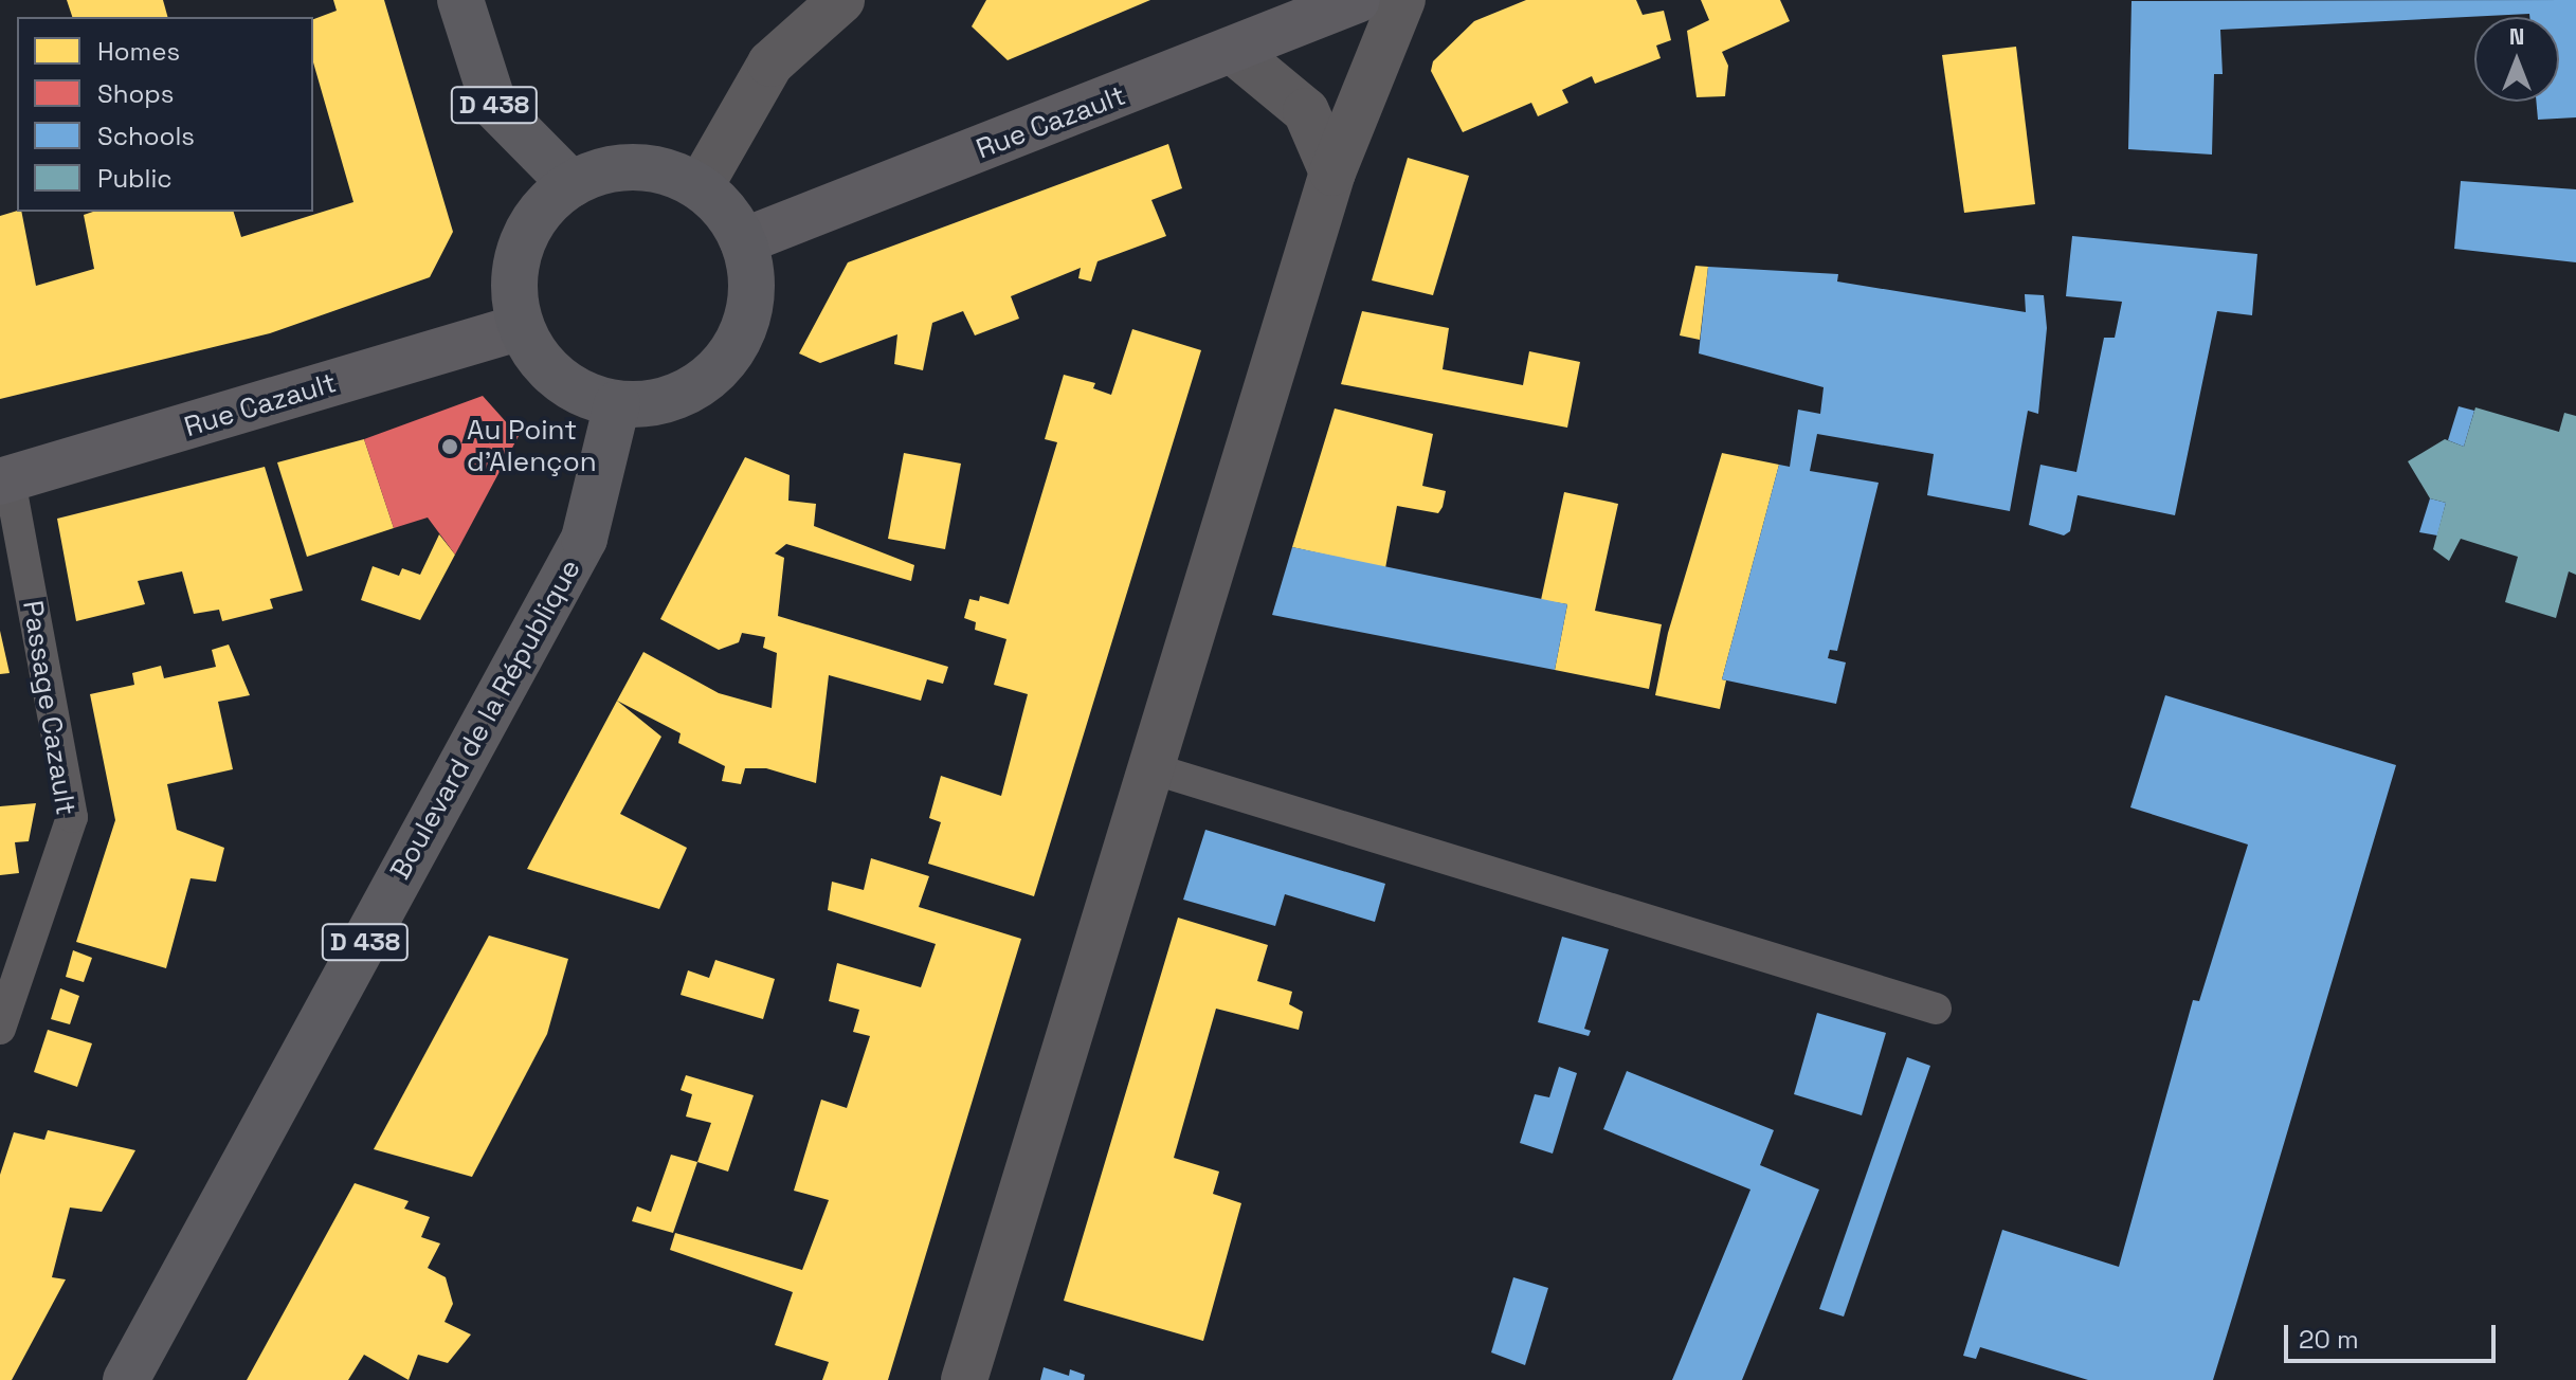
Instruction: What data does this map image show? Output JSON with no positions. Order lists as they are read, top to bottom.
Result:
{
  "streets": {
    "main road": ["D 438", "Boulevard de la République"],
    "street": ["Rue Cazault"],
    "lane": ["Passage Cazault"]
  },
  "crossings": [
    ["D 438", "Rue Cazault"],
    ["D 438", "Boulevard de la République"],
    ["Rue Cazault", "Passage Cazault"],
    ["Rue Cazault", "Boulevard de la République"]
  ],
  "places": ["Au Point d'Alençon"],
  "legend": [
    "Homes",
    "Shops",
    "Schools",
    "Public"
  ],
  "scale_bar": "20 m",
  "north": "top"
}
